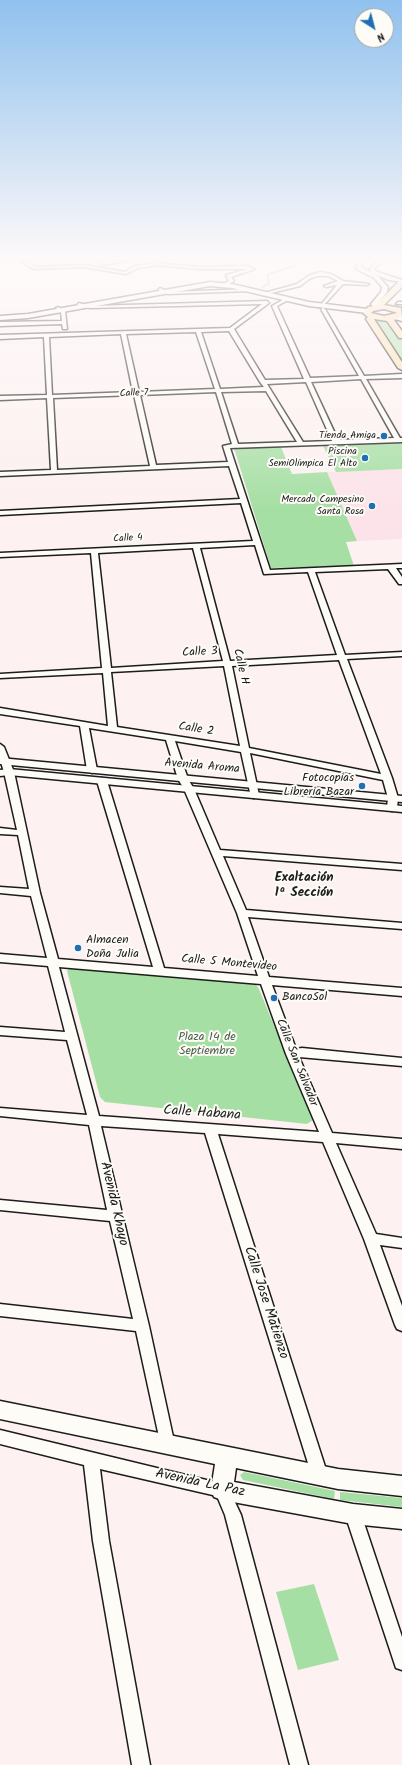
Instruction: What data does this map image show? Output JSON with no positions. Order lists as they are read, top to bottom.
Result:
{
  "streets": {
    "main road": ["Avenida La Paz"],
    "street": [
      "Calle 7",
      "Calle 4",
      "Calle 3",
      "Calle H",
      "Calle 2",
      "Avenida Aroma",
      "Calle 5 Montevideo",
      "Calle San Salvador",
      "Calle Habana",
      "Avenida Khayo",
      "Calle Jose Matienzo"
    ]
  },
  "crossings": [
    ["Calle 4", "Calle H"],
    ["Calle 3", "Calle H"],
    ["Calle H", "Calle 2"],
    ["Calle H", "Avenida Aroma"],
    ["Calle 2", "Calle San Salvador"],
    ["Avenida Aroma", "Calle San Salvador"],
    ["Avenida Aroma", "Avenida Khayo"],
    ["Calle 5 Montevideo", "Calle San Salvador"],
    ["Calle 5 Montevideo", "Avenida Khayo"],
    ["Calle San Salvador", "Calle Habana"],
    ["Calle Habana", "Avenida Khayo"],
    ["Calle Habana", "Calle Jose Matienzo"]
  ],
  "districts": ["Exaltación 1ª Sección"],
  "parks": ["Plaza 14 de Septiembre"],
  "places": [
    "Tienda Amiga",
    "Piscina SemiOlímpica El Alto",
    "Mercado Campesino Santa Rosa",
    "Fotocopias Libreria Bazar",
    "Almacen Doña Julia",
    "BancoSol"
  ],
  "north": "bottom right"
}
